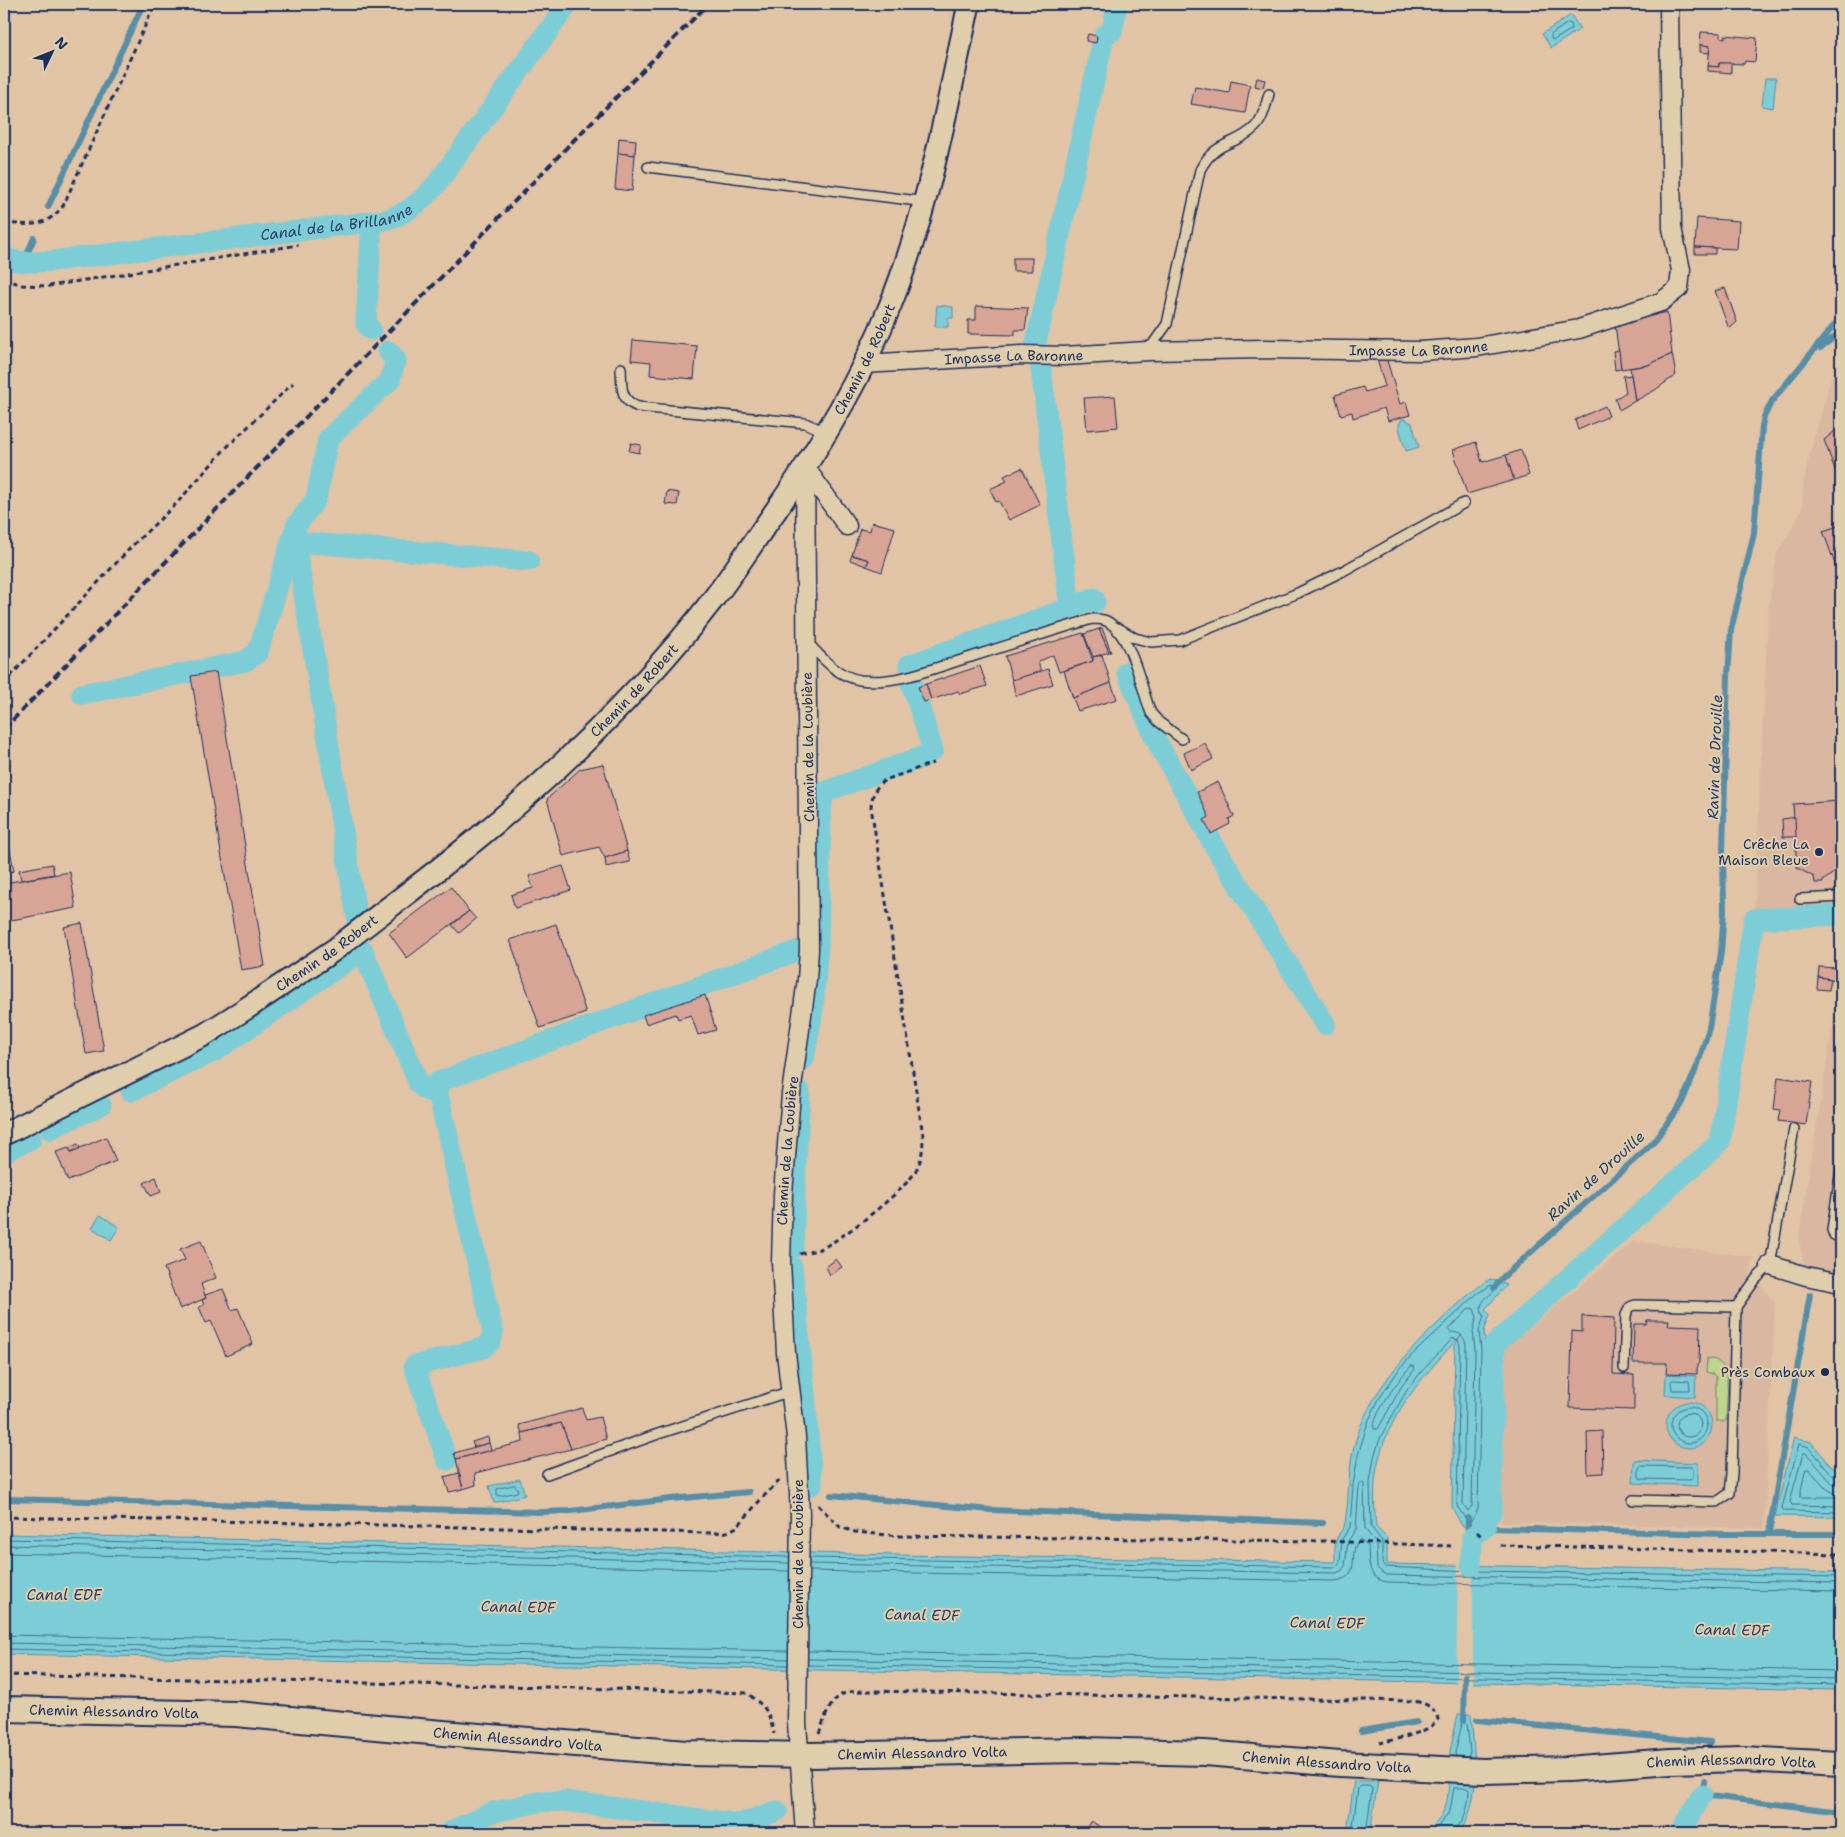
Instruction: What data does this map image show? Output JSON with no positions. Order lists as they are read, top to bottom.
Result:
{
  "streets": {
    "main road": ["Chemin Alessandro Volta"],
    "street": ["Impasse La Baronne", "Chemin de Robert", "Chemin de la Loubière"]
  },
  "crossings": [
    ["Impasse La Baronne", "Chemin de Robert"],
    ["Chemin de Robert", "Chemin de la Loubière"],
    ["Chemin de la Loubière", "Chemin Alessandro Volta"]
  ],
  "water": ["Canal de la Brillanne", "Ravin de Drouille", "Canal EDF"],
  "places": ["Crêche La Maison Bleue", "Près Combaux"],
  "north": "top right"
}
